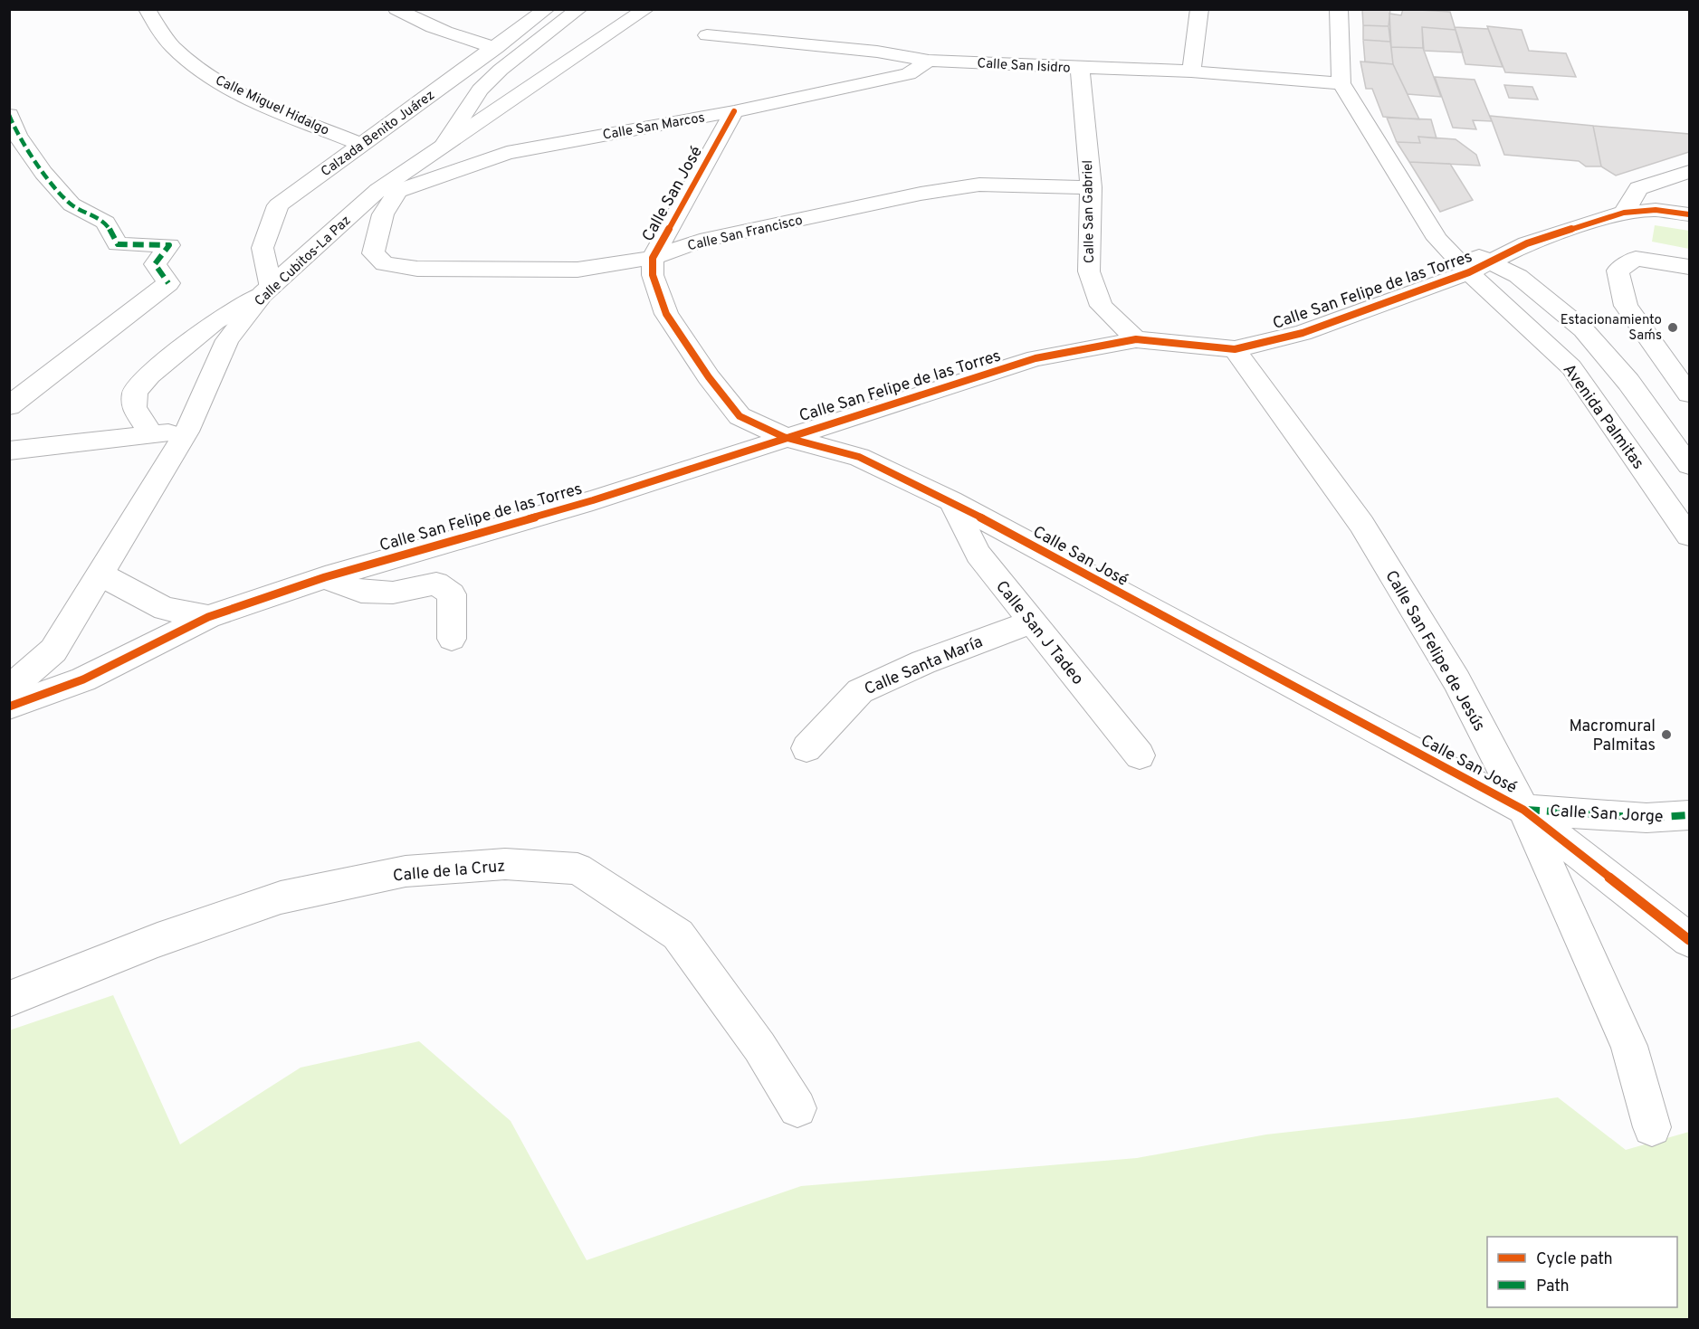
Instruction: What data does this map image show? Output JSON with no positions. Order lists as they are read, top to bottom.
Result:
{
  "streets": {
    "street": [
      "Calle San Isidro",
      "Calle Miguel Hidalgo",
      "Calle San Marcos",
      "Calzada Benito Juárez",
      "Calle San José",
      "Calle San Gabriel",
      "Calle San Francisco",
      "Calle Cubitos-La Paz",
      "Calle San Felipe de las Torres",
      "Avenida Palmitas",
      "Calle San J Tadeo",
      "Calle San Felipe de Jesús",
      "Calle Santa María",
      "Calle San Jorge",
      "Calle de la Cruz"
    ]
  },
  "crossings": [
    ["Calle San Isidro", "Calle San Marcos"],
    ["Calle San Isidro", "Calle San Gabriel"],
    ["Calle San Isidro", "Avenida Palmitas"],
    ["Calle Miguel Hidalgo", "Calzada Benito Juárez"],
    ["Calle San Marcos", "Calle San José"],
    ["Calle San Marcos", "Calle San Francisco"],
    ["Calle San Marcos", "Calle Cubitos-La Paz"],
    ["Calzada Benito Juárez", "Calle Cubitos-La Paz"],
    ["Calle San José", "Calle San Francisco"],
    ["Calle San José", "Calle San Felipe de las Torres"],
    ["Calle San José", "Calle San J Tadeo"],
    ["Calle San José", "Calle San Felipe de Jesús"],
    ["Calle San José", "Calle San Jorge"],
    ["Calle San Gabriel", "Calle San Francisco"],
    ["Calle San Gabriel", "Calle San Felipe de las Torres"],
    ["Calle San Francisco", "Calle Cubitos-La Paz"],
    ["Calle Cubitos-La Paz", "Calle San Felipe de las Torres"],
    ["Calle San Felipe de las Torres", "Avenida Palmitas"],
    ["Calle San Felipe de las Torres", "Calle San Felipe de Jesús"],
    ["Calle San J Tadeo", "Calle Santa María"],
    ["Calle San Felipe de Jesús", "Calle San Jorge"]
  ],
  "places": ["Estacionamiento Sam´s", "Macromural Palmitas"],
  "legend": ["Cycle path", "Path"]
}
